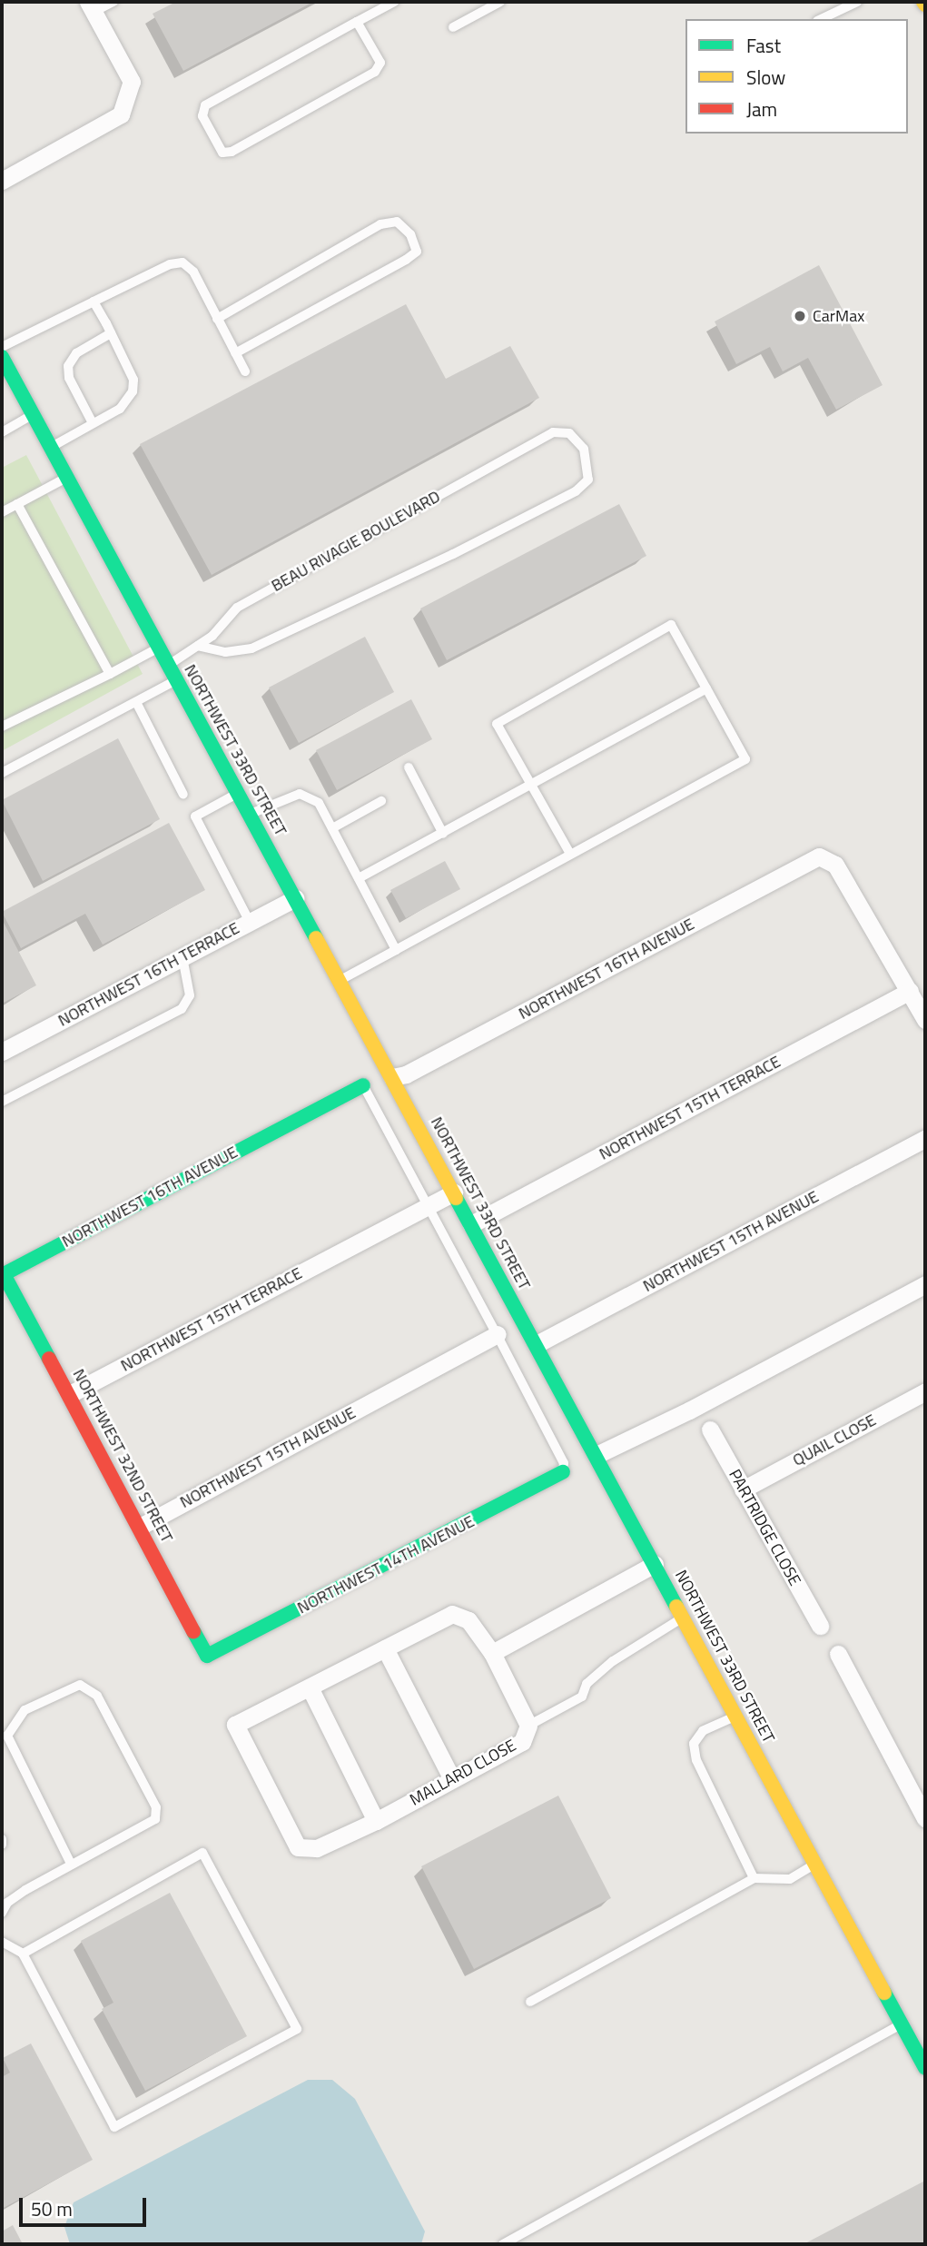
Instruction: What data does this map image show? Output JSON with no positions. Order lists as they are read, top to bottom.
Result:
{
  "streets": {
    "street": [
      "NORTHWEST 33RD STREET",
      "NORTHWEST 16TH AVENUE",
      "NORTHWEST 16TH TERRACE",
      "NORTHWEST 15TH TERRACE",
      "NORTHWEST 15TH AVENUE",
      "QUAIL CLOSE",
      "NORTHWEST 32ND STREET",
      "PARTRIDGE CLOSE",
      "NORTHWEST 14TH AVENUE",
      "MALLARD CLOSE"
    ],
    "lane": ["BEAU RIVAGIE BOULEVARD"]
  },
  "crossings": [
    ["BEAU RIVAGIE BOULEVARD", "NORTHWEST 33RD STREET"],
    ["NORTHWEST 33RD STREET", "NORTHWEST 16TH AVENUE"],
    ["NORTHWEST 33RD STREET", "NORTHWEST 16TH TERRACE"],
    ["NORTHWEST 33RD STREET", "NORTHWEST 15TH TERRACE"],
    ["NORTHWEST 33RD STREET", "NORTHWEST 15TH AVENUE"],
    ["NORTHWEST 16TH AVENUE", "NORTHWEST 15TH TERRACE"],
    ["NORTHWEST 16TH AVENUE", "NORTHWEST 32ND STREET"],
    ["NORTHWEST 15TH TERRACE", "NORTHWEST 32ND STREET"],
    ["NORTHWEST 15TH AVENUE", "NORTHWEST 32ND STREET"],
    ["QUAIL CLOSE", "PARTRIDGE CLOSE"],
    ["NORTHWEST 32ND STREET", "NORTHWEST 14TH AVENUE"]
  ],
  "places": ["CarMax"],
  "legend": ["Fast", "Slow", "Jam"],
  "scale_bar": "50 m"
}
